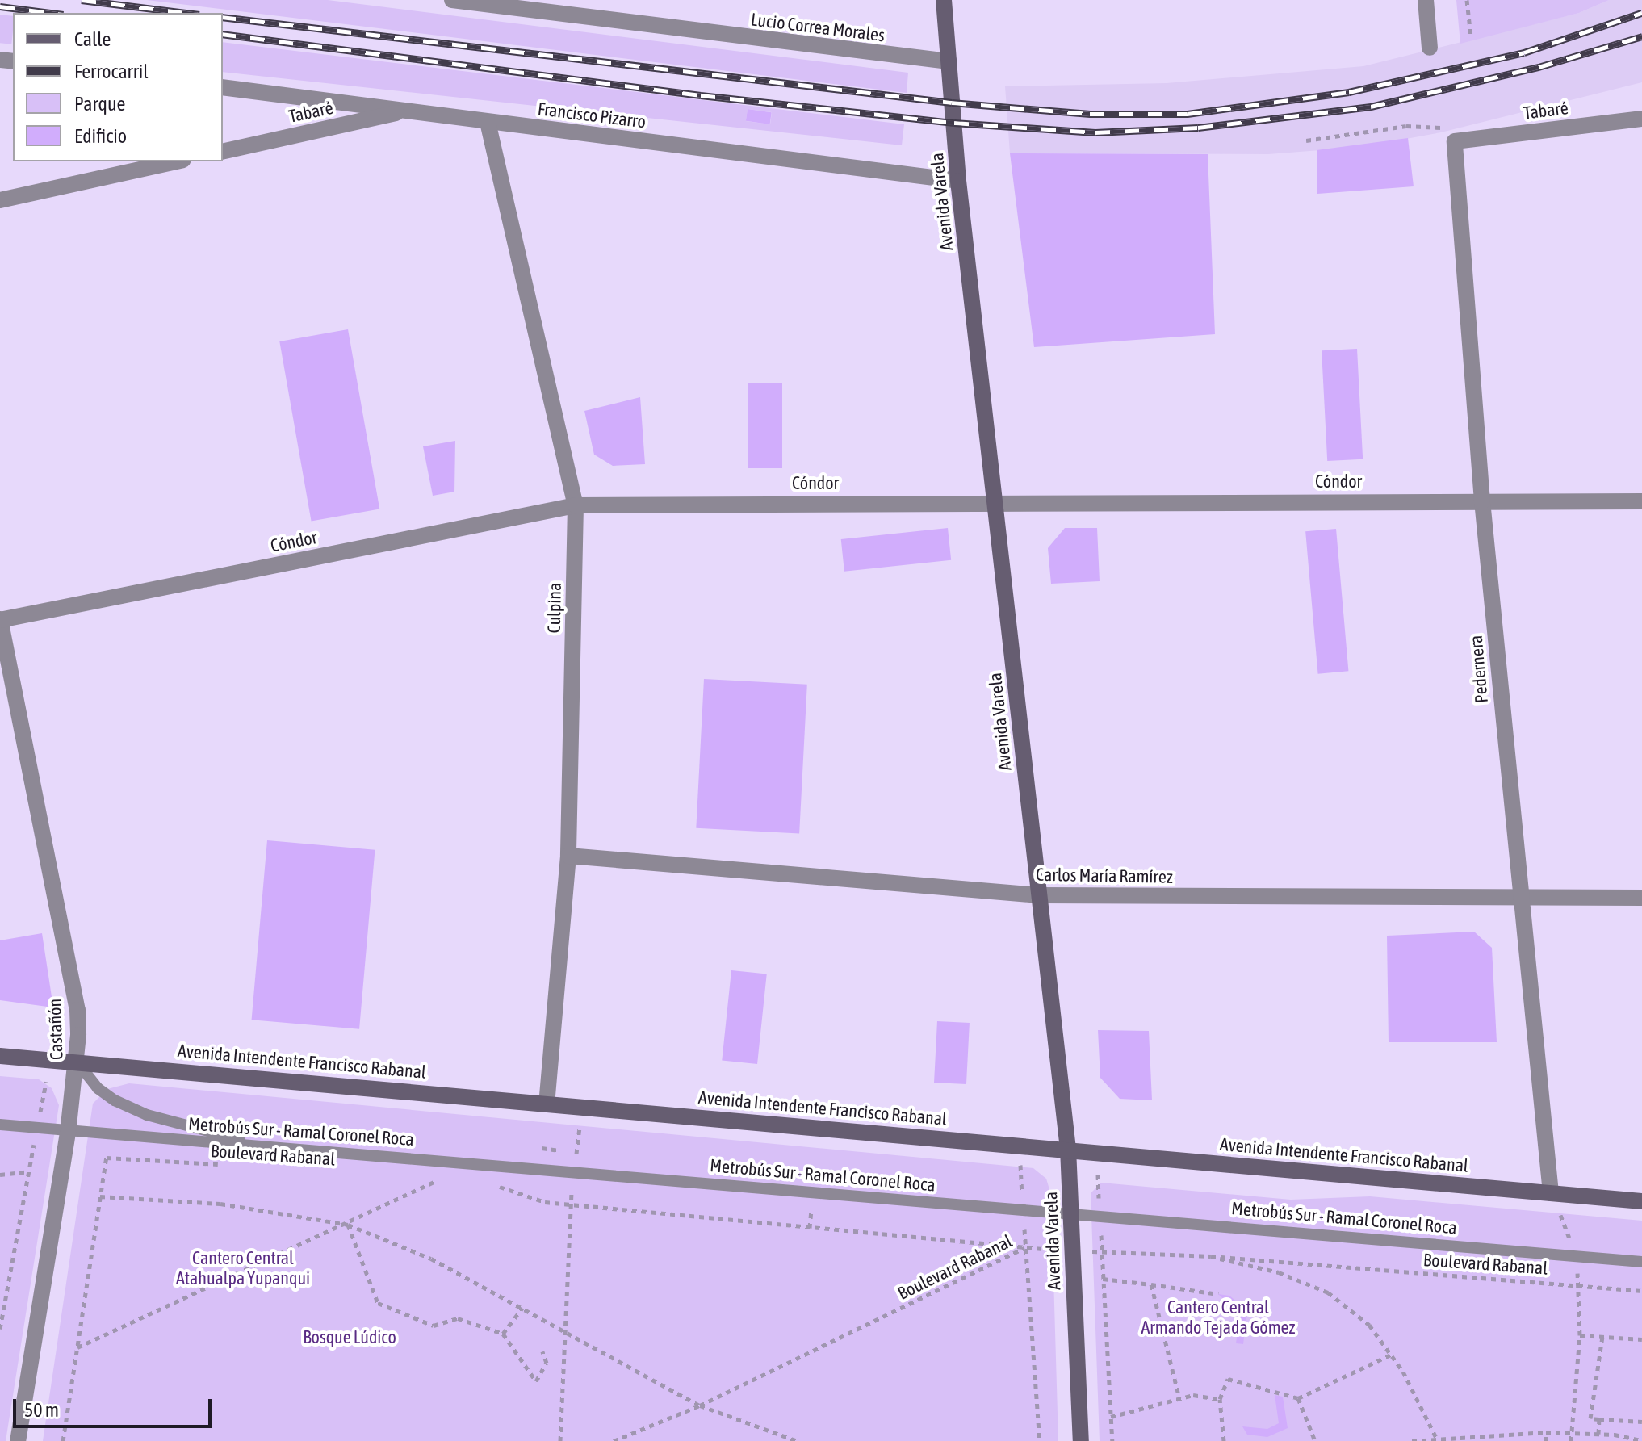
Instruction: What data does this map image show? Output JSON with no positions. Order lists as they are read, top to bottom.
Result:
{
  "streets": {
    "main road": ["Avenida Varela", "Avenida Intendente Francisco Rabanal"],
    "street": [
      "Lucio Correa Morales",
      "Tabaré",
      "Francisco Pizarro",
      "Cóndor",
      "Culpina",
      "Pedernera",
      "Carlos María Ramírez",
      "Castañón"
    ],
    "lane": ["Metrobús Sur - Ramal Coronel Roca"],
    "path": ["Boulevard Rabanal"]
  },
  "crossings": [
    ["Lucio Correa Morales", "Avenida Varela"],
    ["Tabaré", "Francisco Pizarro"],
    ["Tabaré", "Pedernera"],
    ["Francisco Pizarro", "Avenida Varela"],
    ["Francisco Pizarro", "Culpina"],
    ["Avenida Varela", "Cóndor"],
    ["Avenida Varela", "Carlos María Ramírez"],
    ["Avenida Varela", "Avenida Intendente Francisco Rabanal"],
    ["Avenida Varela", "Metrobús Sur - Ramal Coronel Roca"],
    ["Cóndor", "Culpina"],
    ["Cóndor", "Pedernera"],
    ["Cóndor", "Castañón"],
    ["Culpina", "Carlos María Ramírez"],
    ["Culpina", "Avenida Intendente Francisco Rabanal"],
    ["Pedernera", "Carlos María Ramírez"],
    ["Pedernera", "Avenida Intendente Francisco Rabanal"],
    ["Castañón", "Avenida Intendente Francisco Rabanal"],
    ["Castañón", "Metrobús Sur - Ramal Coronel Roca"]
  ],
  "parks": ["Cantero Central Atahualpa Yupanqui", "Cantero Central Armando Tejada Gómez", "Bosque Lúdico"],
  "legend": [
    "Calle",
    "Ferrocarril",
    "Parque",
    "Edificio"
  ],
  "scale_bar": "50 m"
}
